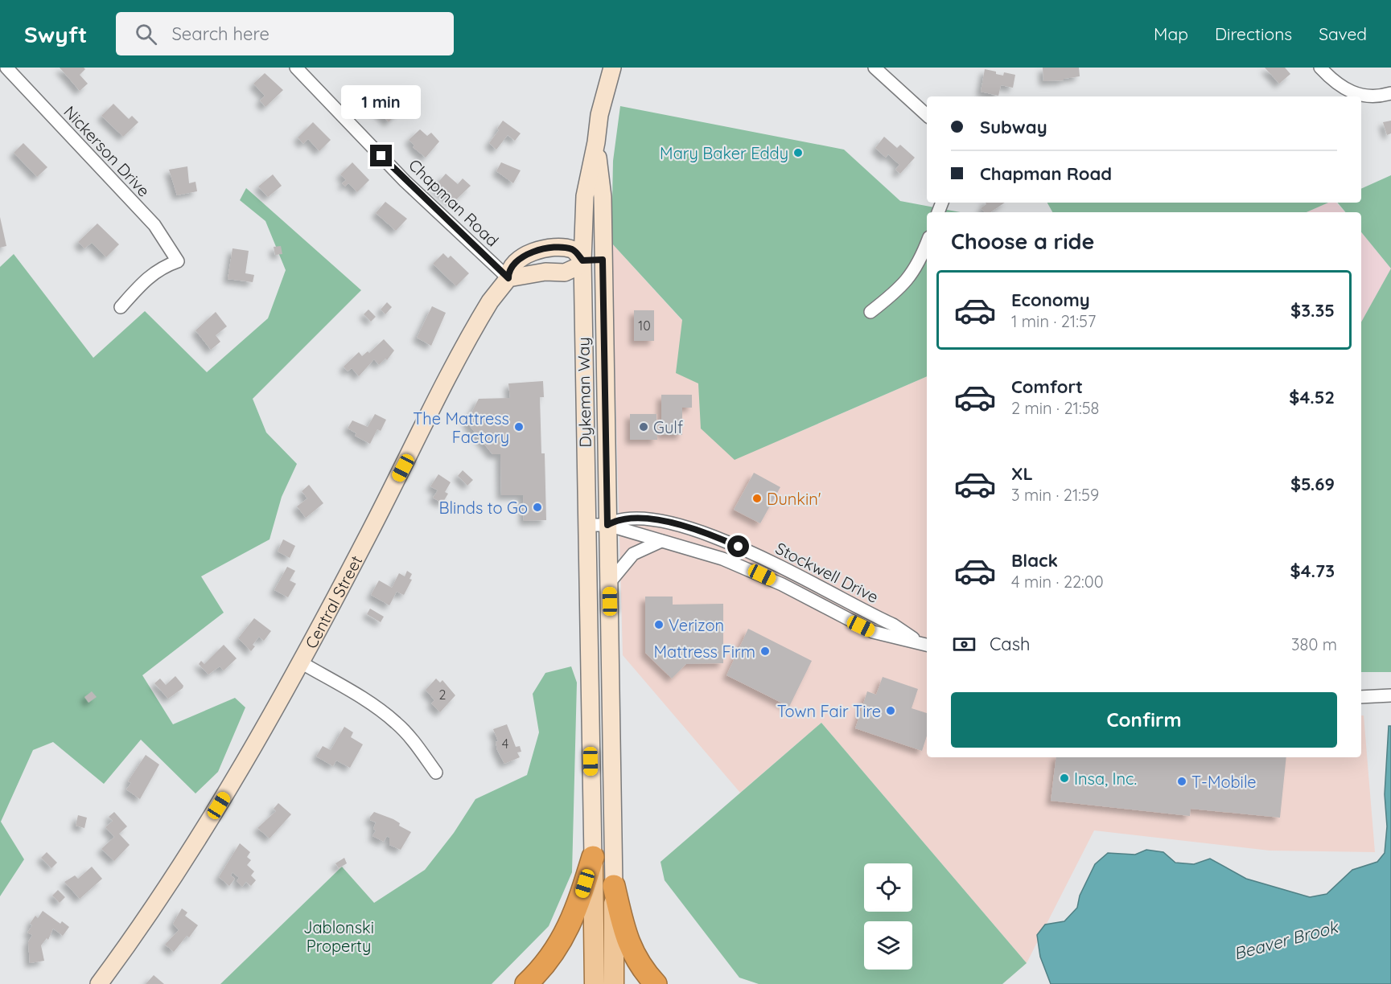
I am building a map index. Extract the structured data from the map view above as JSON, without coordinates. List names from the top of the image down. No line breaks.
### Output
{"streets":{"main road":["Dykeman Way","Central Street"],"street":["Nickerson Drive","Chapman Road","Stockwell Drive"]},"crossings":[["Chapman Road","Central Street"],["Dykeman Way","Stockwell Drive"],["Dykeman Way","Central Street"]],"water":["Beaver Brook"],"parks":["Jablonski Property"],"places":["Mary Baker Eddy","The Mattress Factory","Gulf","Dunkin'","Blinds to Go","Verizon","Mattress Firm","Town Fair Tire","Insa, Inc.","T-Mobile"],"house_numbers":["10","2","4"],"page":{"header":"Swyft","search":"Search here","nav":["Map","Directions","Saved"],"bubble":"1 min","banner":["Subway","Chapman Road"],"heading":"Choose a ride","list":[{"name":"Economy","note":"1 min · 21:57","value":"$3.35"},{"name":"Comfort","note":"2 min · 21:58","value":"$4.52"},{"name":"XL","note":"3 min · 21:59","value":"$5.69"},{"name":"Black","note":"4 min · 22:00","value":"$4.73"}],"pay":["Cash","380 m"],"buttons":"Confirm"}}
